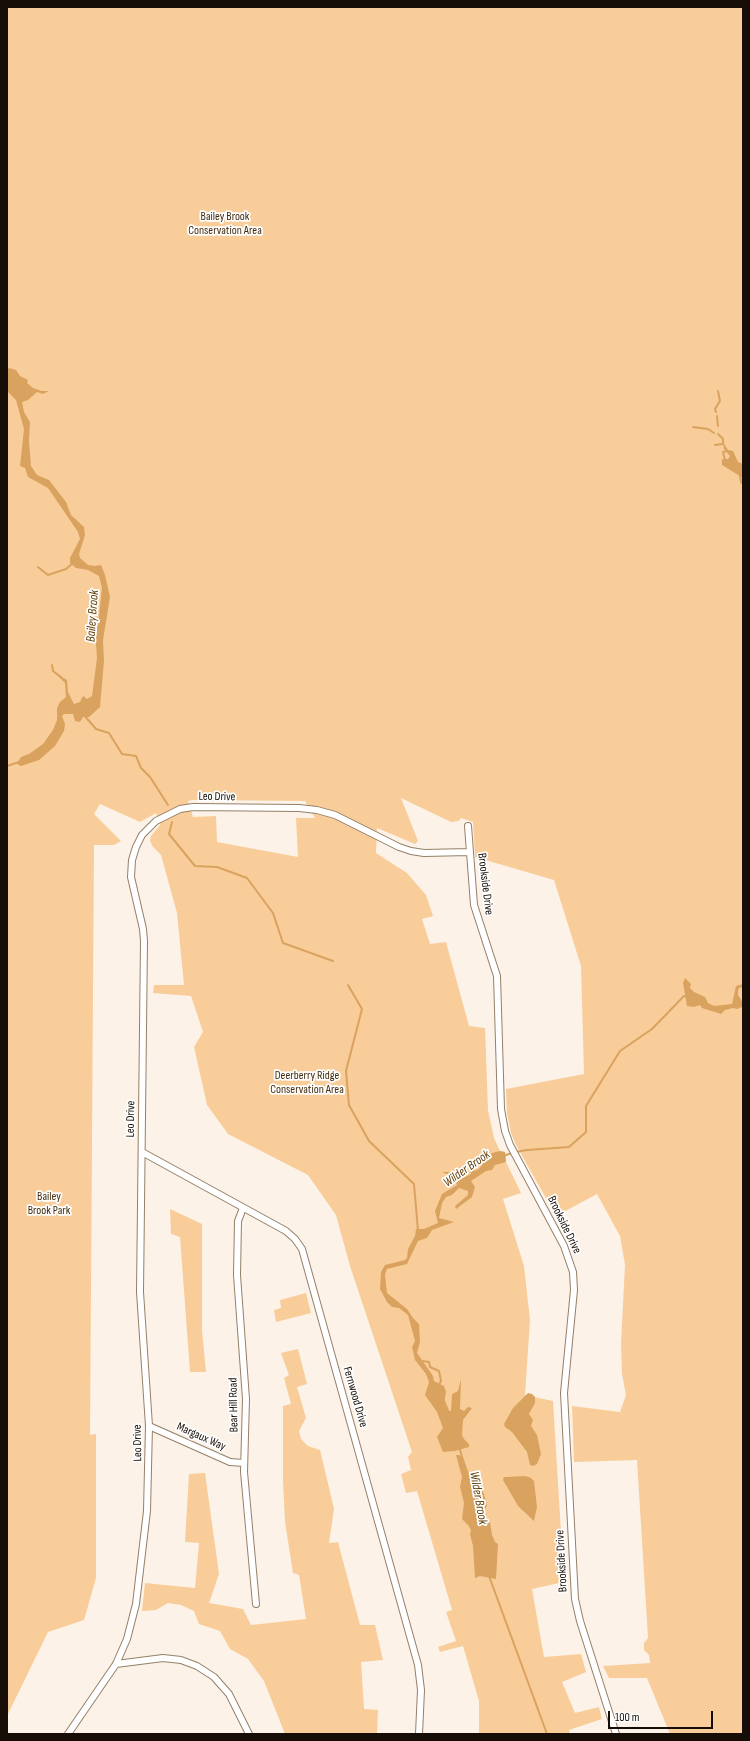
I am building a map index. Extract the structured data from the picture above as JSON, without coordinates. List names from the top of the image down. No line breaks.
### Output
{"streets":{"street":["Leo Drive","Brookside Drive","Fernwood Drive","Bear Hill Road","Margaux Way"]},"crossings":[["Leo Drive","Brookside Drive"],["Leo Drive","Fernwood Drive"],["Leo Drive","Margaux Way"],["Fernwood Drive","Bear Hill Road"],["Bear Hill Road","Margaux Way"]],"water":["Bailey Brook","Wilder Brook"],"parks":["Bailey Brook Conservation Area","Deerberry Ridge Conservation Area","Bailey Brook Park"],"scale_bar":"100 m"}
